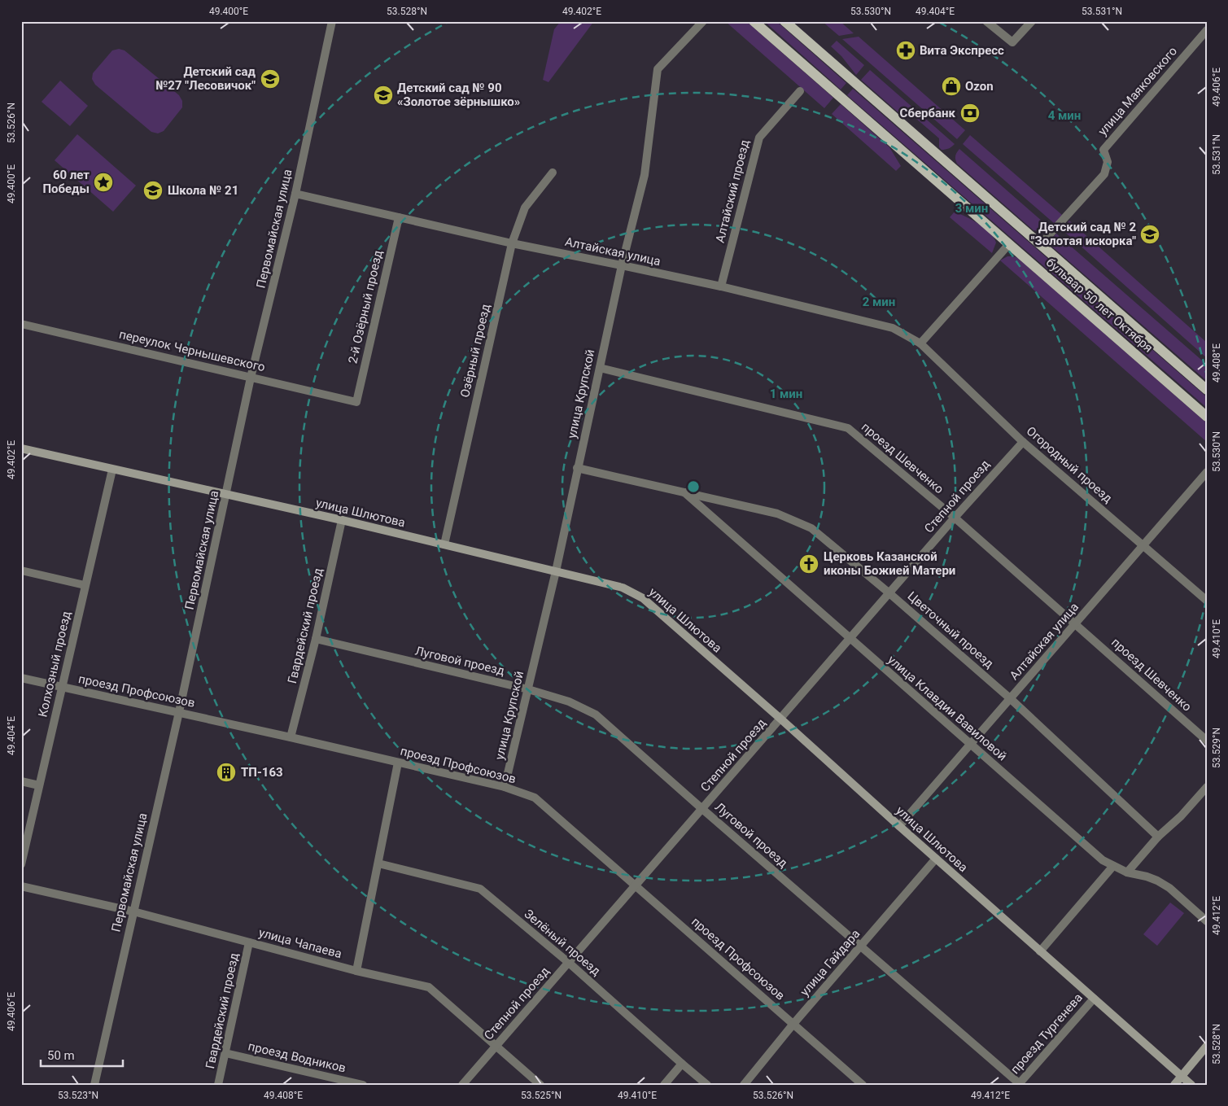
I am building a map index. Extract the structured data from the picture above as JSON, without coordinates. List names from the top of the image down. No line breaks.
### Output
{"streets":{"main road":["бульвар 50 лет Октября","улица Шлютова"],"street":["улица Маяковского","Алтайский проезд","Первомайская улица","Алтайская улица","2-й Озёрный проезд","переулок Чернышевского","Озёрный проезд","улица Крупской","проезд Шевченко","Огородный проезд","Степной проезд","Гвардейский проезд","Цветочный проезд","Луговой проезд","Колхозный проезд","проезд Профсоюзов","улица Клавдии Вавиловой","Зелёный проезд","улица Чапаева","улица Гайдара","проезд Тургенева","проезд Водников"]},"crossings":[["улица Маяковского","бульвар 50 лет Октября"],["Алтайский проезд","Алтайская улица"],["Первомайская улица","Алтайская улица"],["Первомайская улица","переулок Чернышевского"],["Первомайская улица","улица Шлютова"],["Первомайская улица","проезд Профсоюзов"],["Первомайская улица","улица Чапаева"],["Алтайская улица","2-й Озёрный проезд"],["Алтайская улица","Озёрный проезд"],["Алтайская улица","улица Крупской"],["Алтайская улица","проезд Шевченко"],["Алтайская улица","Огородный проезд"],["Алтайская улица","улица Шлютова"],["Алтайская улица","Цветочный проезд"],["Алтайская улица","улица Клавдии Вавиловой"],["2-й Озёрный проезд","переулок Чернышевского"],["Озёрный проезд","улица Шлютова"],["улица Крупской","проезд Шевченко"],["улица Крупской","улица Шлютова"],["улица Крупской","Цветочный проезд"],["улица Крупской","Луговой проезд"],["улица Крупской","проезд Профсоюзов"],["проезд Шевченко","Степной проезд"],["Огородный проезд","Степной проезд"],["Степной проезд","улица Шлютова"],["Степной проезд","Цветочный проезд"],["Степной проезд","Луговой проезд"],["Степной проезд","проезд Профсоюзов"],["Степной проезд","улица Клавдии Вавиловой"],["Степной проезд","Зелёный проезд"],["Степной проезд","улица Чапаева"],["улица Шлютова","Гвардейский проезд"],["улица Шлютова","Колхозный проезд"],["улица Шлютова","улица Гайдара"],["улица Шлютова","проезд Тургенева"],["Гвардейский проезд","Луговой проезд"],["Гвардейский проезд","проезд Профсоюзов"],["Гвардейский проезд","улица Чапаева"],["Гвардейский проезд","проезд Водников"],["Цветочный проезд","улица Клавдии Вавиловой"],["Луговой проезд","улица Гайдара"],["Луговой проезд","проезд Тургенева"],["Колхозный проезд","проезд Профсоюзов"],["проезд Профсоюзов","улица Гайдара"]],"places":{"pharmacy":["Вита Экспресс"],"school or university":["Детский сад №27 \"Лесовичок\"","Детский сад № 90 «Золотое зёрнышко»","Школа № 21","Детский сад № 2 \"Золотая искорка\""],"shop":["Ozon"],"bank":["Сбербанк"],"place":["60 лет Победы"],"church":["Церковь Казанской иконы Божией Матери"],"building":["ТП-163"]},"scale_bar":"50 m","coordinates":["49.400°E","53.528°N","49.402°E","53.530°N","49.404°E","53.531°N","49.406°E","53.526°N","49.408°E","49.410°E","53.529°N","49.412°E","53.523°N","53.525°N"],"rings":["4 мин","3 мин","2 мин","1 мин"]}
